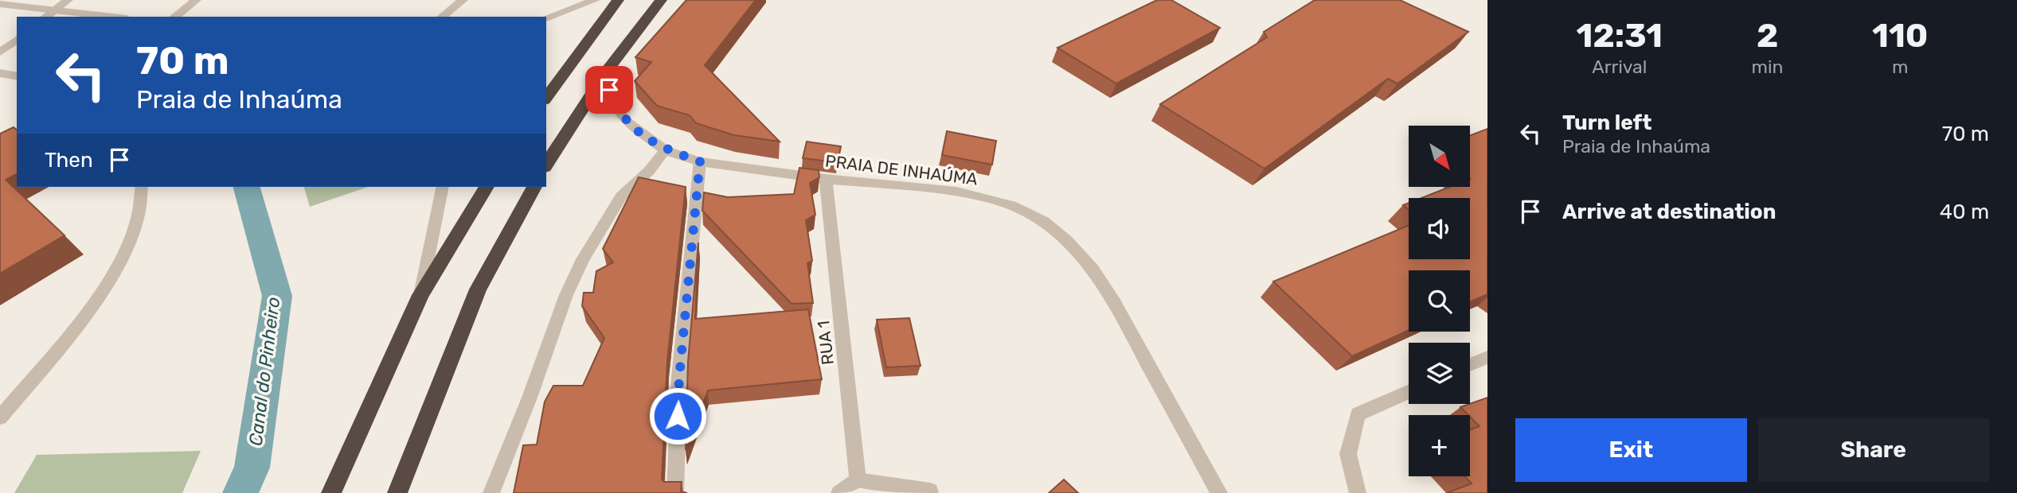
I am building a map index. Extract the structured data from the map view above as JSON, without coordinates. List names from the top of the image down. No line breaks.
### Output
{"streets":{"street":["PRAIA DE INHAÚMA","RUA 1"]},"crossings":[["PRAIA DE INHAÚMA","RUA 1"]],"water":["Canal do Pinheiro"],"north":"bottom right","page":{"eta":["12:31","Arrival","2","min","110","m"],"turn":["70 m","Praia de Inhaúma"],"list":[{"name":"Turn left","note":"Praia de Inhaúma","value":"70 m"},{"name":"Arrive at destination","value":"40 m"}],"map_buttons":"+","then":"Then","buttons":["Exit","Share"]}}
